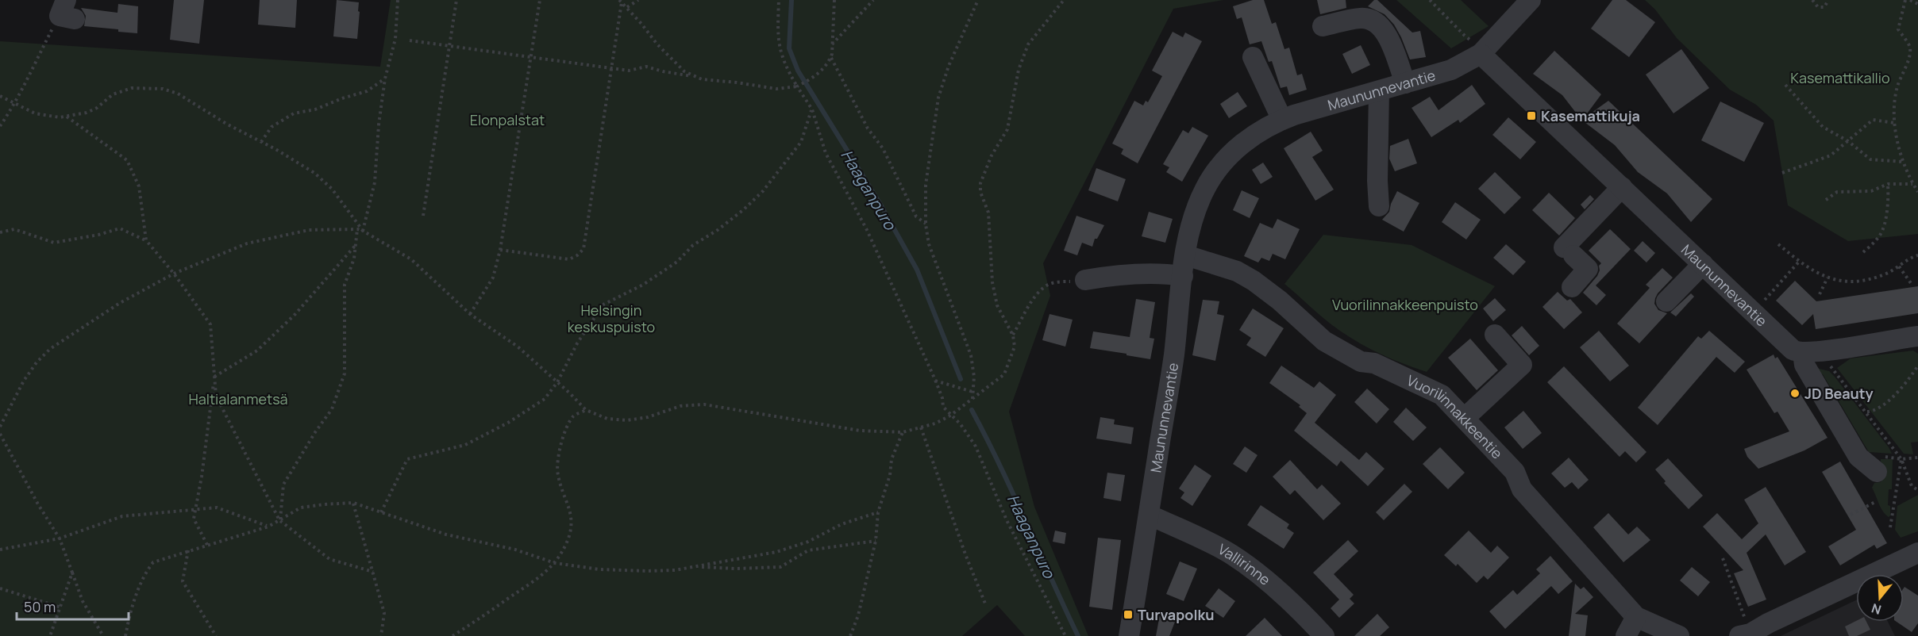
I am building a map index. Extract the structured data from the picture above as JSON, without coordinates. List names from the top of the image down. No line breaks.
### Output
{"streets":{"street":["Maununnevantie","Vuorilinnakkeentie","Vallirinne"]},"crossings":[["Maununnevantie","Vuorilinnakkeentie"],["Maununnevantie","Vallirinne"]],"water":["Haaganpuro"],"parks":["Kasemattikallio","Elonpalstat","Vuorilinnakkeenpuisto","Helsingin keskuspuisto","Haltialanmetsä"],"places":{"transit":["Kasemattikuja","Turvapolku"],"other":["JD Beauty"]},"scale_bar":"50 m","north":"bottom"}
